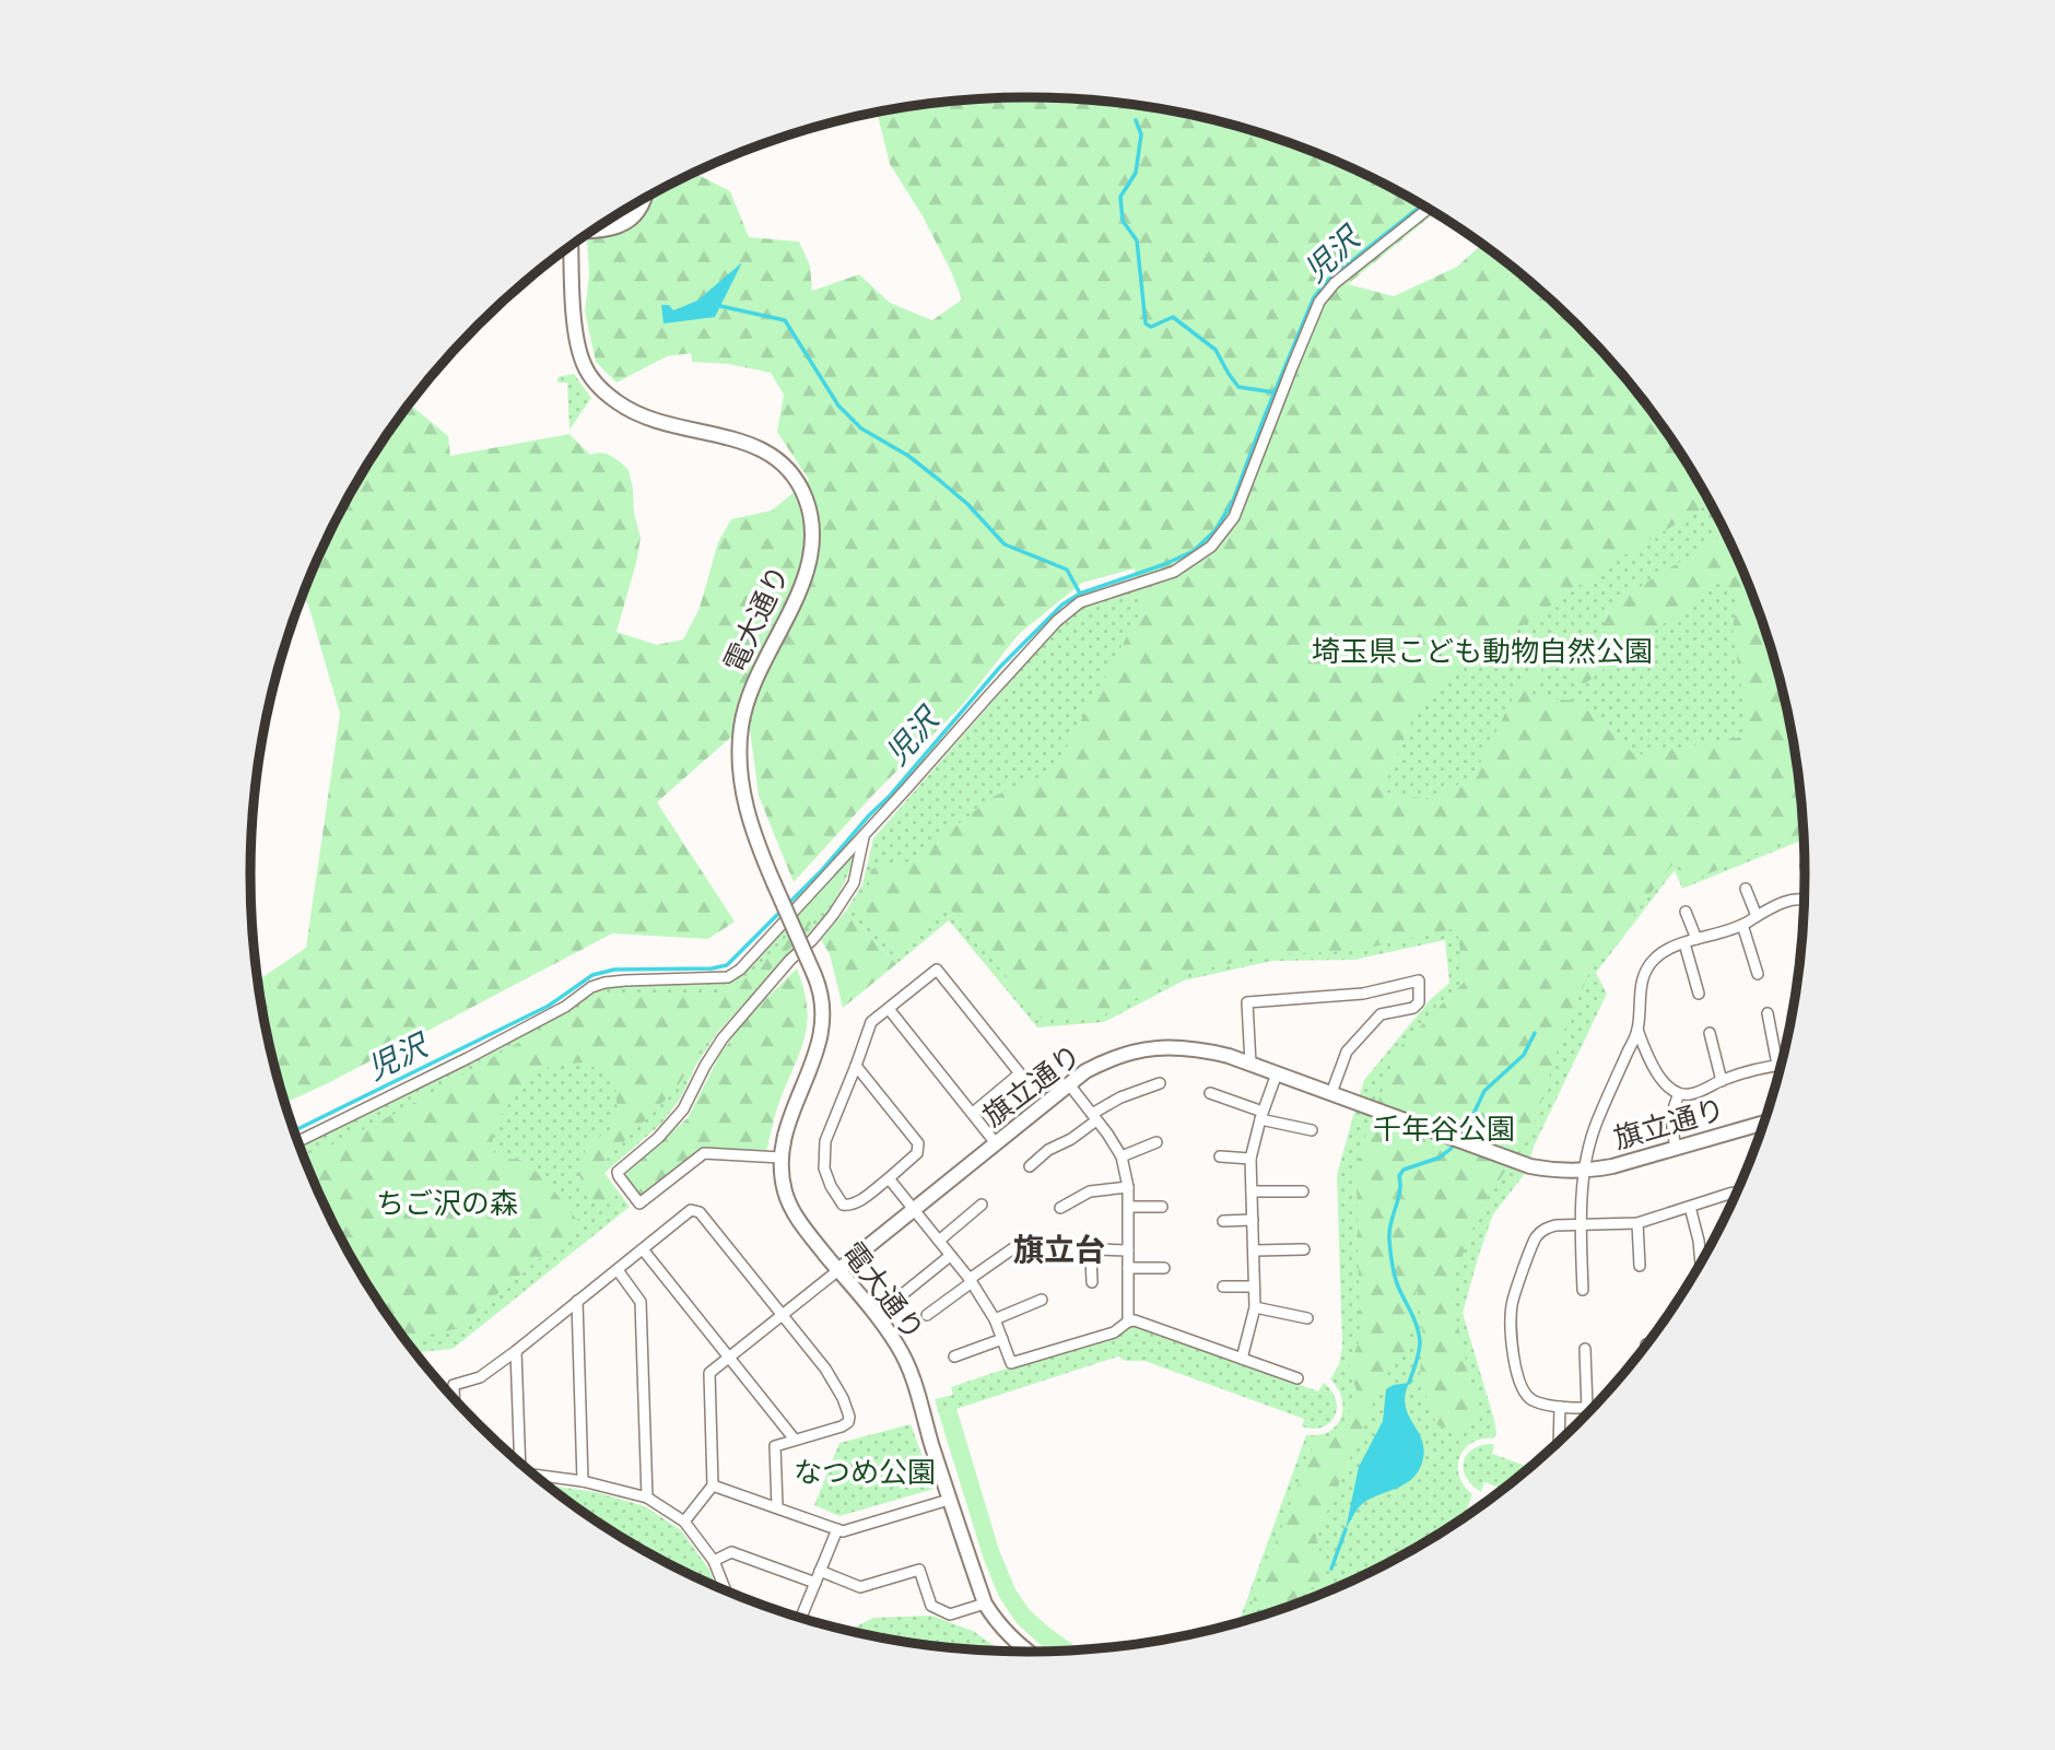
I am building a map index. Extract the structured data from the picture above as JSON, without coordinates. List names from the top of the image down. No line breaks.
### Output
{"streets":{"street":["電大通り","旗立通り"]},"crossings":[["電大通り","旗立通り"]],"districts":["旗立台"],"water":["児沢"],"parks":["埼玉県こども動物自然公園","千年谷公園","ちご沢の森","なつめ公園"]}
